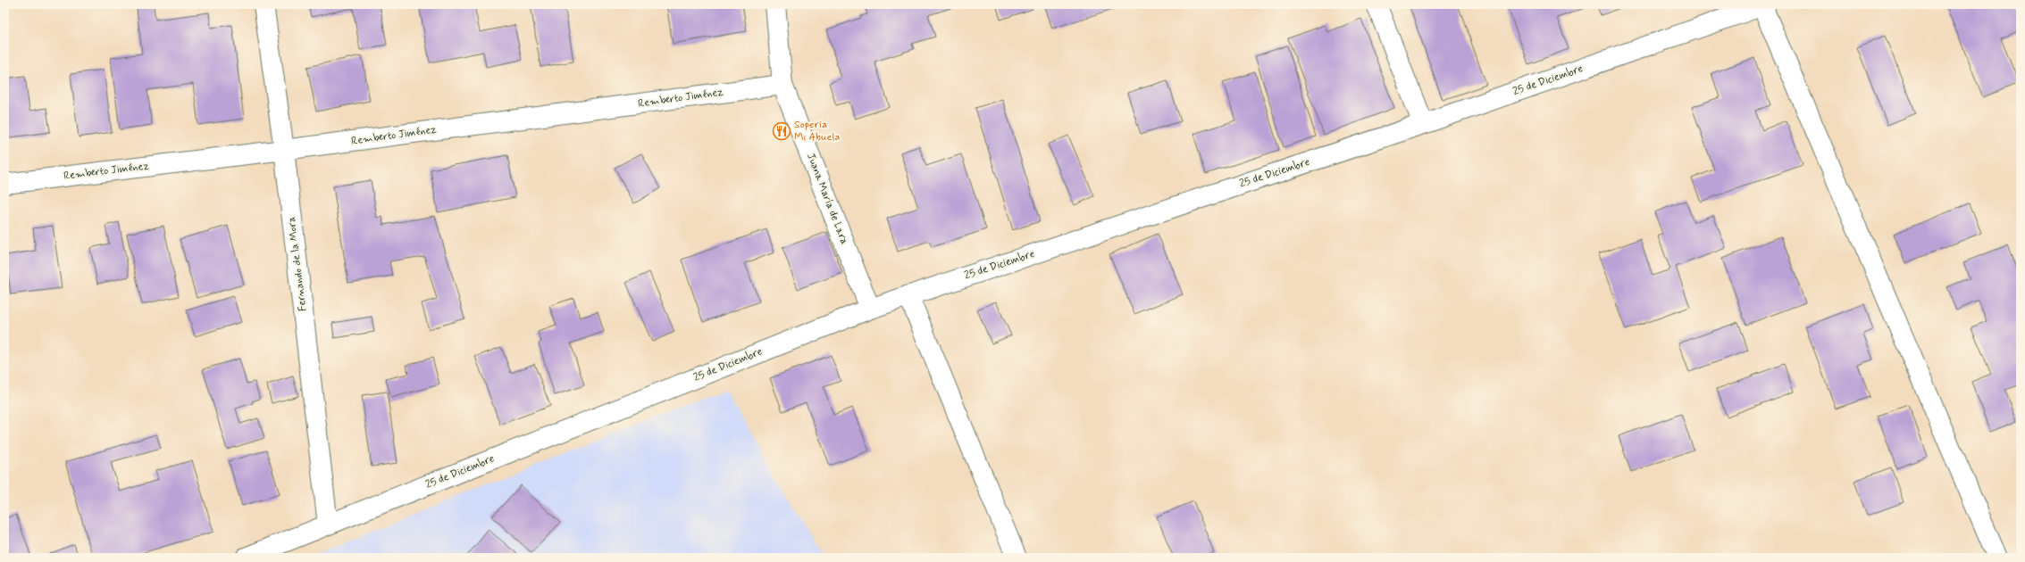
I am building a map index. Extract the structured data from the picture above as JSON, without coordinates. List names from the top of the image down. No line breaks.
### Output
{"streets":{"street":["25 de Diciembre","Remberto Jiménez","Juana María de Lara","Fernando de la Mora"]},"crossings":[["25 de Diciembre","Juana María de Lara"],["25 de Diciembre","Fernando de la Mora"],["Remberto Jiménez","Juana María de Lara"],["Remberto Jiménez","Fernando de la Mora"]],"places":{"restaurant":["Soperia Mi Abuela"]}}
